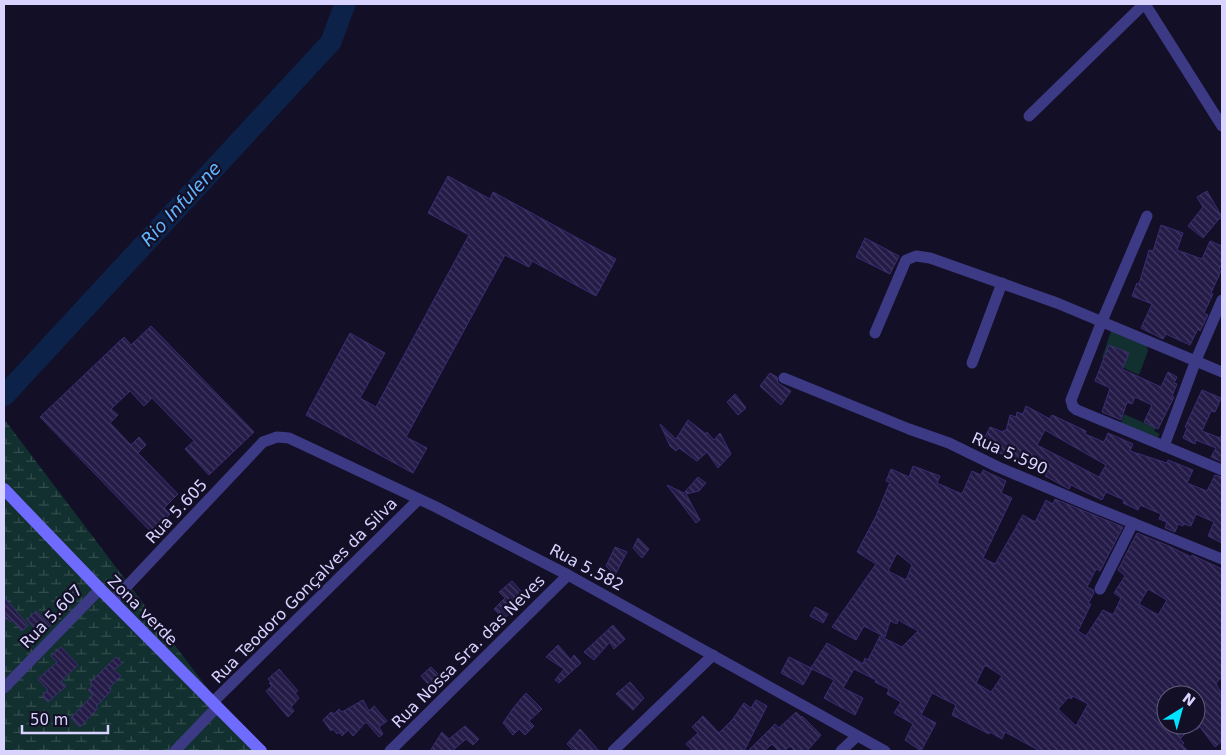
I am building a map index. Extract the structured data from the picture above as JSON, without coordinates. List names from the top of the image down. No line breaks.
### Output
{"streets":{"street":["Rua 5.590","Rua 5.605","Rua 5.582","Rua Teodoro Gonçalves da Silva","Zona verde","Rua 5.607","Rua Nossa Sra. das Neves"]},"crossings":[["Rua 5.605","Rua 5.582"],["Rua 5.605","Zona verde"],["Rua 5.582","Rua Teodoro Gonçalves da Silva"],["Rua 5.582","Rua Nossa Sra. das Neves"],["Rua Teodoro Gonçalves da Silva","Zona verde"],["Zona verde","Rua 5.607"]],"water":["Rio Infulene"],"scale_bar":"50 m","north":"top right"}
